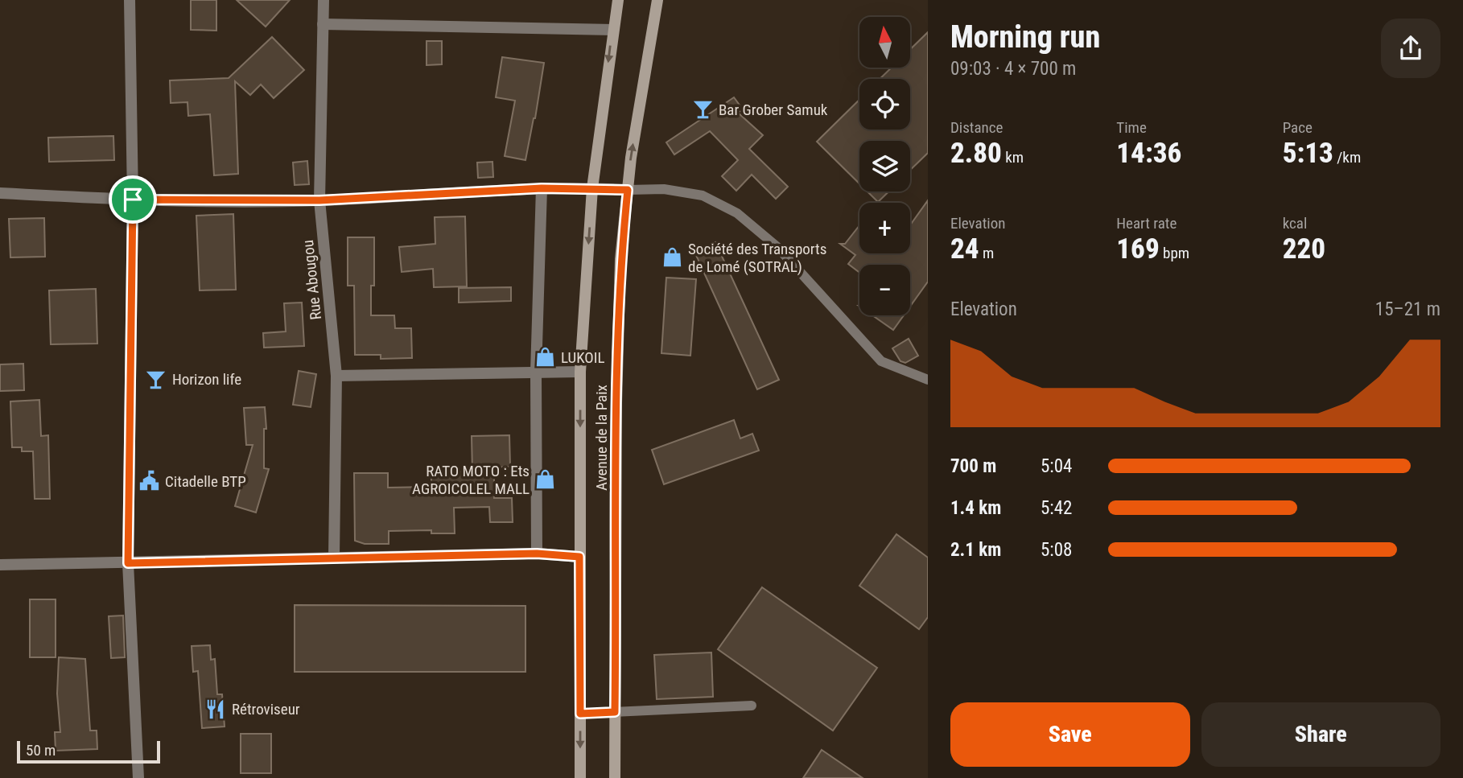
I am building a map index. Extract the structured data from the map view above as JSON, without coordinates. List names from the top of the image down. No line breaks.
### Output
{"streets":{"main road":["Avenue de la Paix"],"street":["Rue Abougou"]},"places":{"bar":["Bar Grober Samuk","Horizon life"],"shop":["Société des Transports de Lomé (SOTRAL)","LUKOIL","RATO MOTO : Ets AGROICOLEL MALL"],"public building":["Citadelle BTP"],"restaurant":["Rétroviseur"]},"scale_bar":"50 m","north":"top","page":{"heading":["Morning run","09:03 · 4 × 700 m"],"map_buttons":["+","−"],"stats":[["Distance","2.80 km"],["Time","14:36"],["Pace","5:13 /km"],["Elevation","24 m"],["Heart rate","169 bpm"],["kcal","220"]],"chart":["Elevation","15–21 m"],"list":[{"name":"700 m","note":"5:04"},{"name":"1.4 km","note":"5:42"},{"name":"2.1 km","note":"5:08"}],"buttons":["Save","Share"],"scale":"50 m"}}
